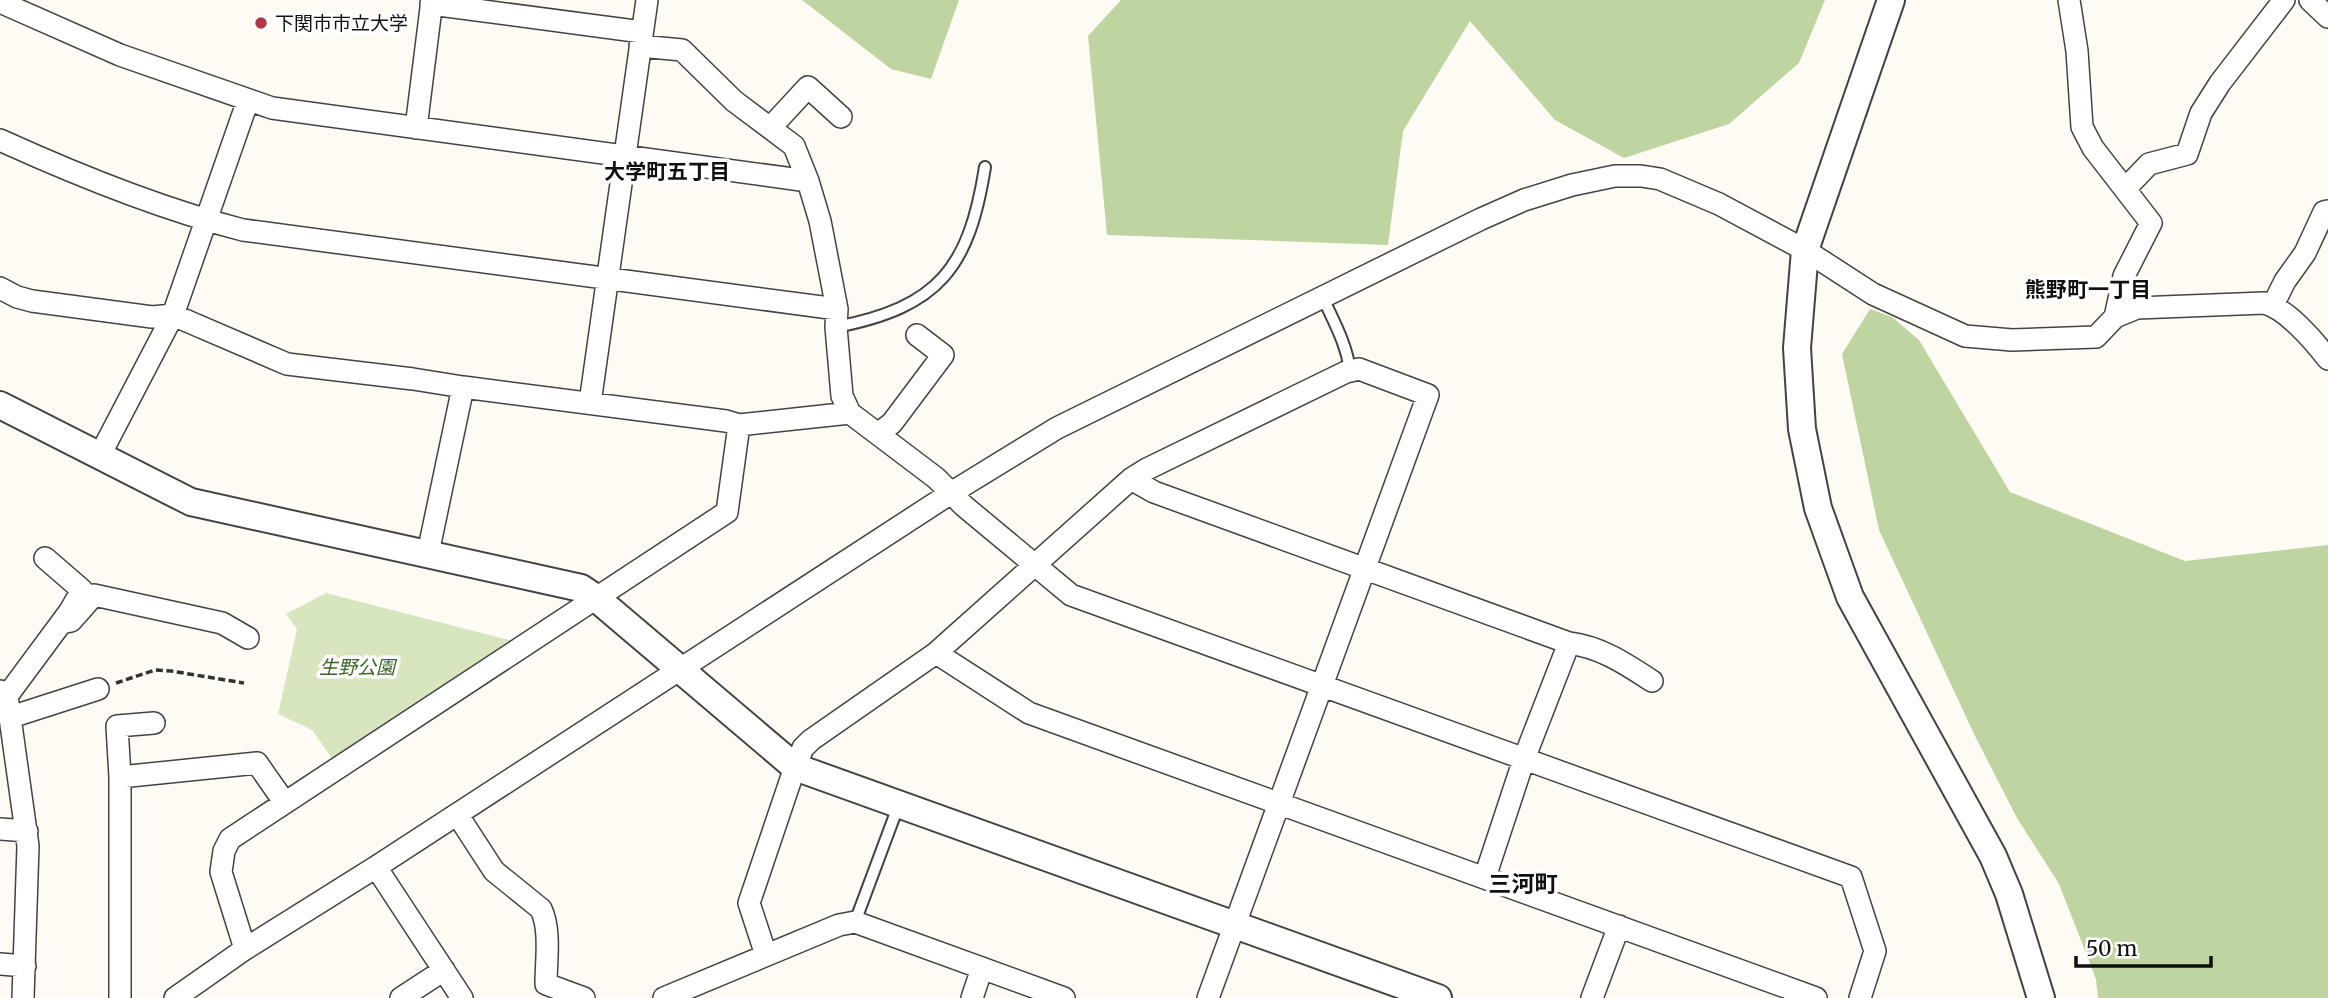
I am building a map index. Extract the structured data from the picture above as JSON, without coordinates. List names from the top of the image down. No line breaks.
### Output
{"districts":["大学町五丁目","熊野町一丁目","三河町"],"parks":["生野公園"],"places":["下関市市立大学"],"scale_bar":"50 m"}
